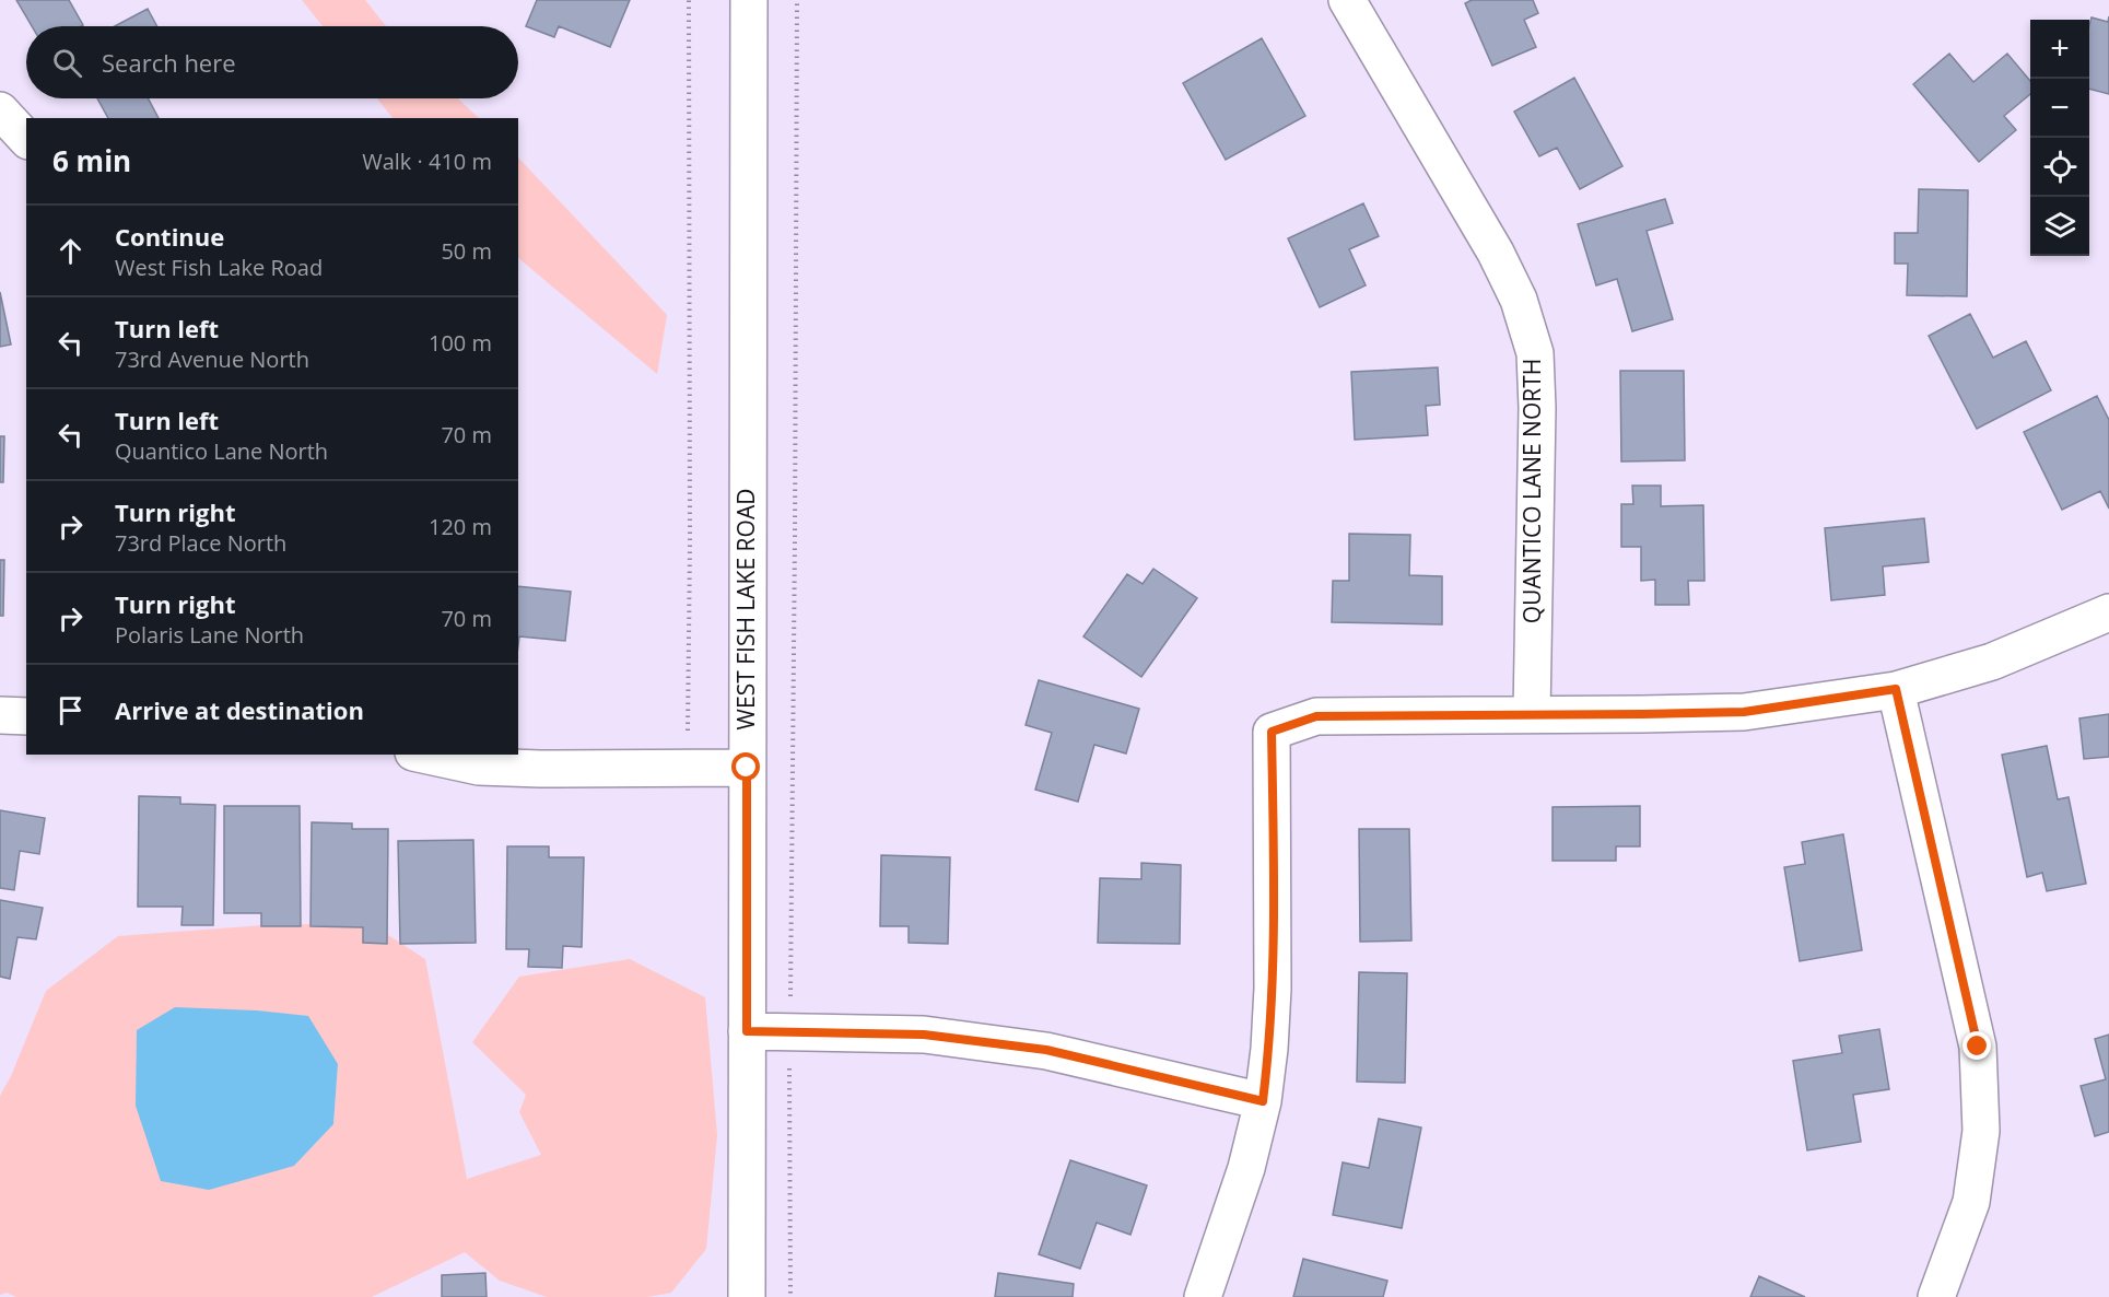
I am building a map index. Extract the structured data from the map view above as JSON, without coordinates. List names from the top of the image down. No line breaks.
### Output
{"streets":{"street":["QUANTICO LANE NORTH","WEST FISH LAKE ROAD"]},"page":{"map_buttons":["+","−"],"search":"Search here","heading":["6 min","Walk · 410 m"],"list":[["Continue","West Fish Lake Road","50 m"],["Turn left","73rd Avenue North","100 m"],["Turn left","Quantico Lane North","70 m"],["Turn right","73rd Place North","120 m"],["Turn right","Polaris Lane North","70 m"],"Arrive at destination"]}}
